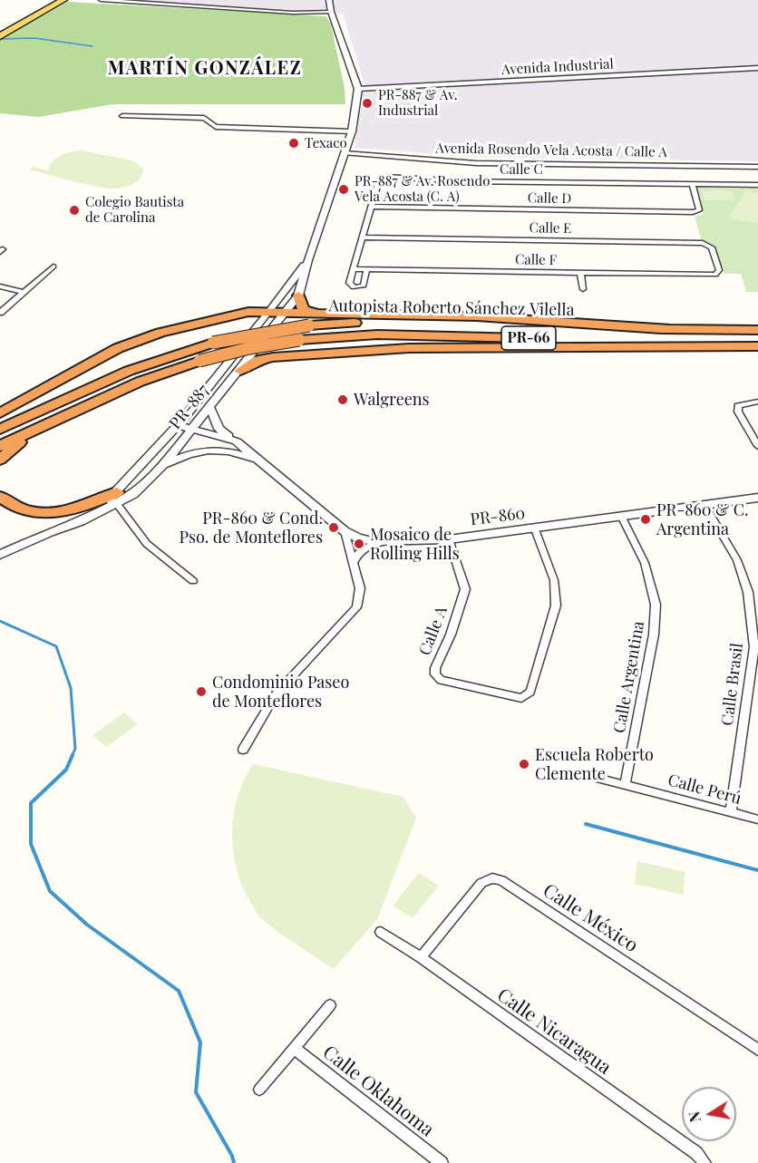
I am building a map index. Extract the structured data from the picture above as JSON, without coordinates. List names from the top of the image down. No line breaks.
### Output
{"streets":{"highway":["Autopista Roberto Sánchez Vilella","PR-66"],"street":["Avenida Industrial","Avenida Rosendo Vela Acosta / Calle A","Calle C","Calle D","Calle E","Calle F","PR-887","PR-860","Calle A","Calle Argentina","Calle Brasil","Calle Perú","Calle México","Calle Nicaragua","Calle Oklahoma"]},"crossings":[["Avenida Industrial","PR-887"],["Avenida Rosendo Vela Acosta / Calle A","PR-887"],["Calle C","Calle D"],["Calle C","Calle E"],["Calle C","Calle F"],["Calle E","Calle F"],["PR-887","PR-860"],["PR-860","Calle A"],["PR-860","Calle Argentina"],["PR-860","Calle Brasil"],["Calle Argentina","Calle Perú"],["Calle Brasil","Calle Perú"],["Calle México","Calle Nicaragua"]],"districts":["MARTÍN GONZÁLEZ"],"places":["PR-887 & Av. Industrial","Texaco","PR-887 & Av. Rosendo Vela Acosta (C. A)","Colegio Bautista de Carolina","Walgreens","PR-860 & C. Argentina","PR-860 & Cond. Pso. de Monteflores","Mosaico de Rolling Hills","Condominio Paseo de Monteflores","Escuela Roberto Clemente"],"north":"left"}
